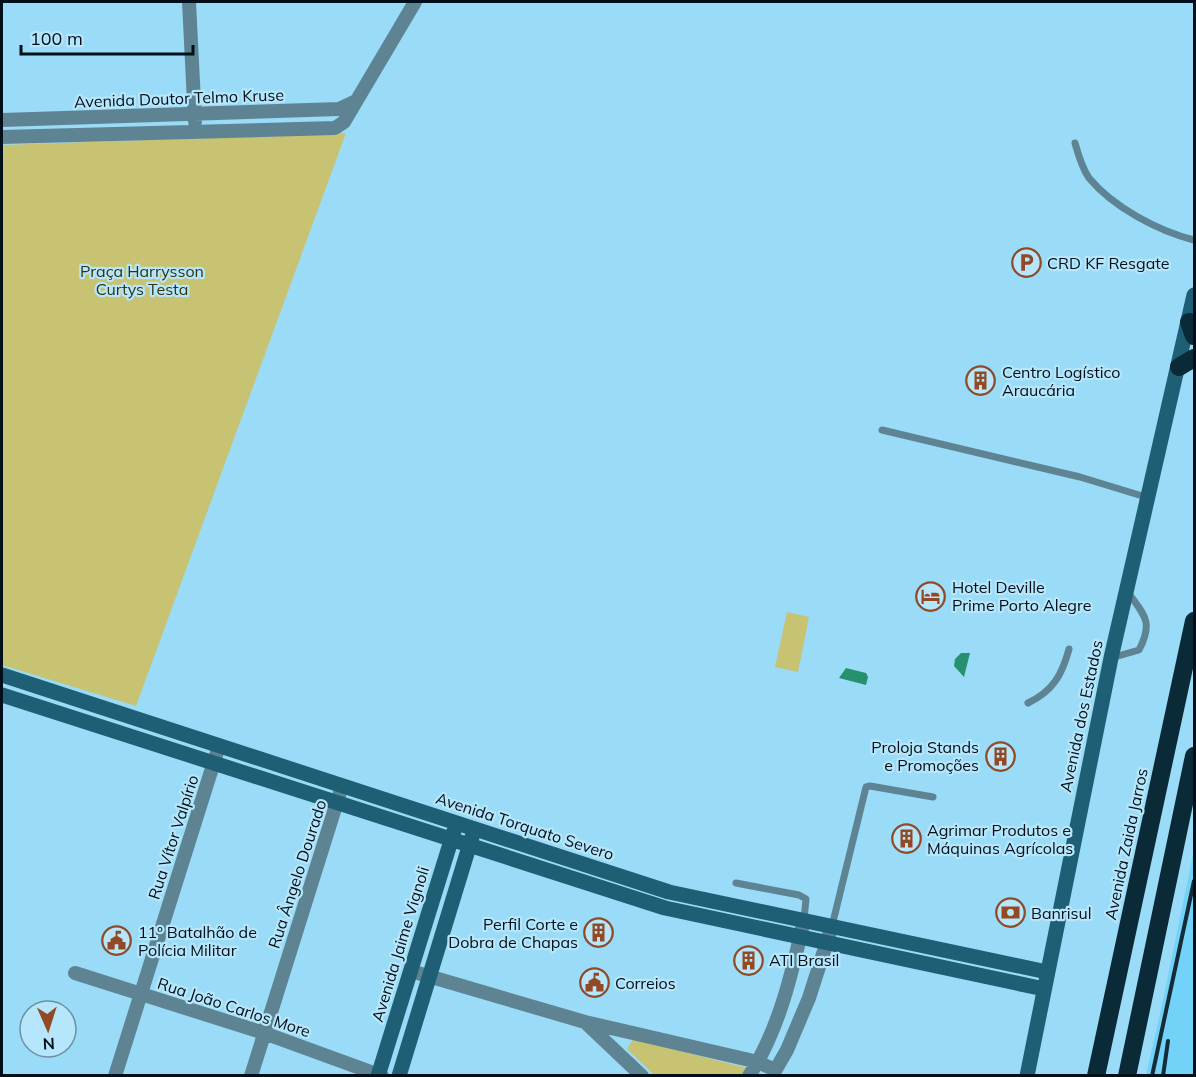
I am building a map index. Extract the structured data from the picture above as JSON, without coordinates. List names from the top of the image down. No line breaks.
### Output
{"streets":{"highway":["Avenida Zaida Jarros"],"street":["Avenida Doutor Telmo Kruse","Avenida dos Estados","Avenida Torquato Severo","Rua Vítor Valpírio","Rua Ângelo Dourado","Avenida Jaime Vignoli","Rua João Carlos More"]},"crossings":[["Avenida dos Estados","Avenida Torquato Severo"],["Avenida Torquato Severo","Rua Vítor Valpírio"],["Avenida Torquato Severo","Rua Ângelo Dourado"],["Avenida Torquato Severo","Avenida Jaime Vignoli"],["Rua Vítor Valpírio","Rua João Carlos More"],["Rua Ângelo Dourado","Rua João Carlos More"],["Avenida Jaime Vignoli","Rua João Carlos More"]],"parks":["Praça Harrysson Curtys Testa"],"places":{"parking":["CRD KF Resgate"],"building":["Centro Logístico Araucária","Proloja Stands e Promoções","Agrimar Produtos e Máquinas Agrícolas","Perfil Corte e Dobra de Chapas","ATI Brasil"],"hotel":["Hotel Deville Prime Porto Alegre"],"bank":["Banrisul"],"public building":["11º Batalhão de Polícia Militar","Correios"]},"scale_bar":"100 m","north":"bottom"}
